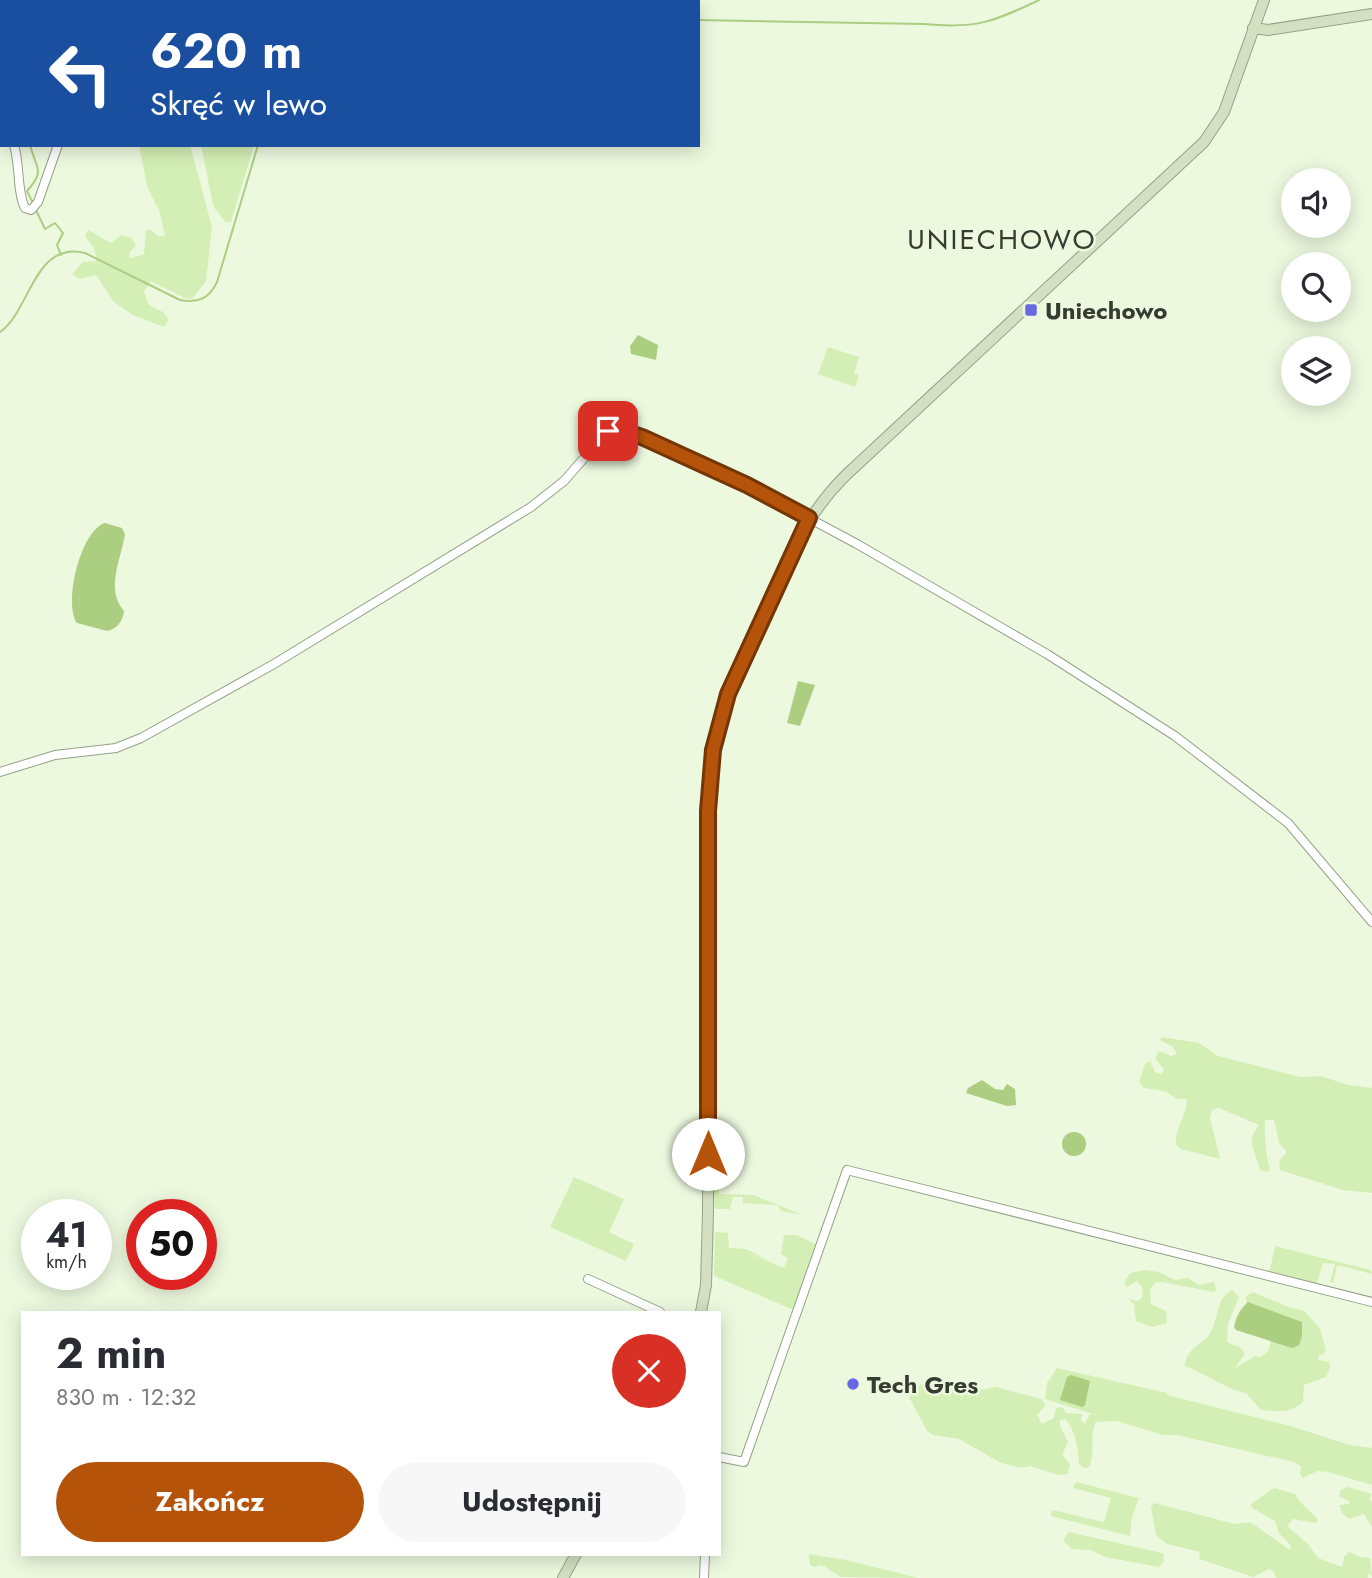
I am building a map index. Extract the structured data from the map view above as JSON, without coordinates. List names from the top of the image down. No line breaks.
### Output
{"districts":["UNIECHOWO"],"places":{"transit":["Uniechowo"],"other":["Tech Gres"]},"page":{"turn":["620 m","Skręć w lewo"],"speed":"41 km/h","limit":"50","heading":["2 min","830 m · 12:32"],"buttons":["Zakończ","Udostępnij"]}}
